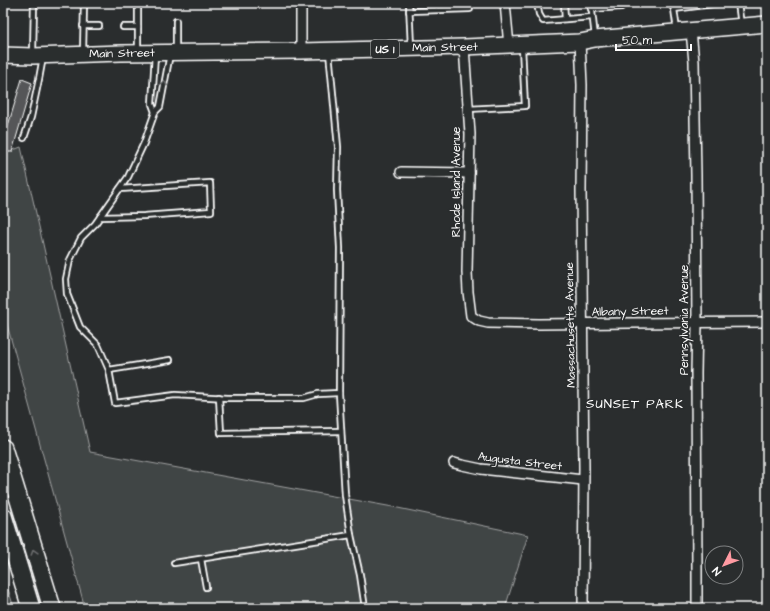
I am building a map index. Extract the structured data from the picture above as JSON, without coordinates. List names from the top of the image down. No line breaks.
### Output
{"streets":{"main road":["Main Street","US 1"],"street":["Rhode Island Avenue","Albany Street","Pennsylvania Avenue","Massachusetts Avenue","Augusta Street"]},"crossings":[["Main Street","Rhode Island Avenue"],["Main Street","Pennsylvania Avenue"],["Main Street","Massachusetts Avenue"],["Rhode Island Avenue","Albany Street"],["Albany Street","Pennsylvania Avenue"],["Albany Street","Massachusetts Avenue"],["Massachusetts Avenue","Augusta Street"]],"districts":["SUNSET PARK"],"scale_bar":"50 m","north":"bottom left"}
